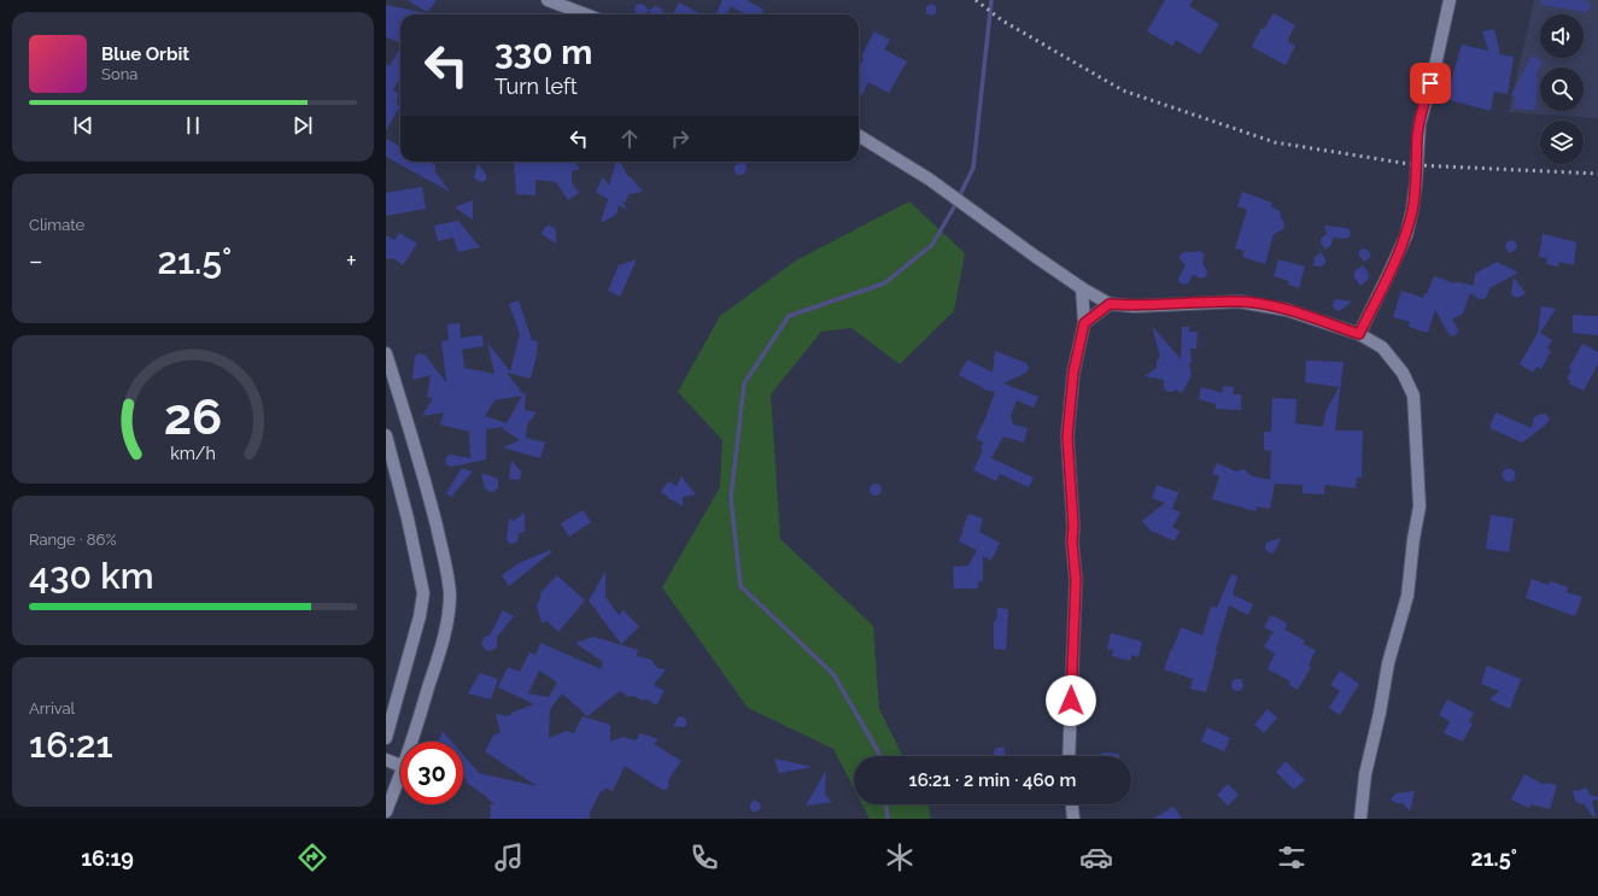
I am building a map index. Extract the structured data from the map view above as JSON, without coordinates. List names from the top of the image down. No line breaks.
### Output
{"page":{"turn":["330 m","Turn left"],"song":["Blue Orbit","Sona"],"tile":["Climate",["Range · 86%","430 km"],["Arrival","16:21"]],"heat":["−","21.5°","+"],"limit":"30","trip":"16:21 · 2 min · 460 m","tabs":["16:19","21.5°"],"gauge":["26","km/h"]}}
